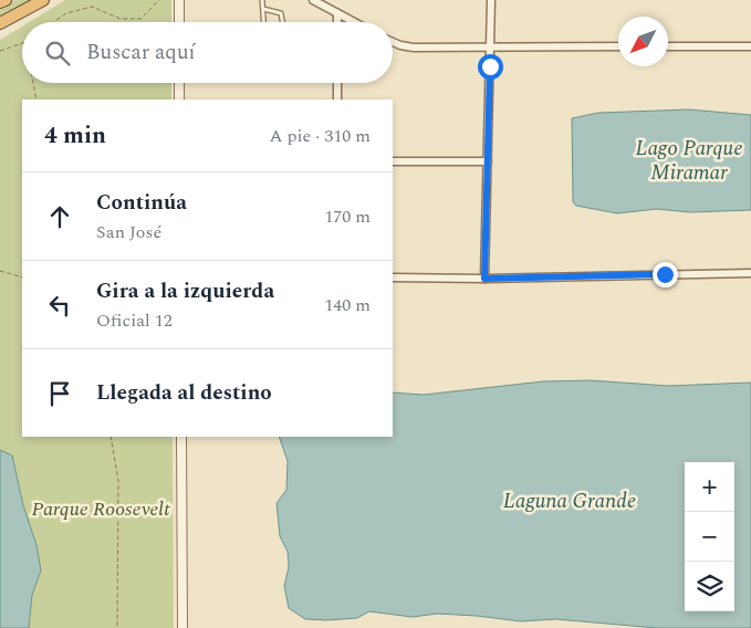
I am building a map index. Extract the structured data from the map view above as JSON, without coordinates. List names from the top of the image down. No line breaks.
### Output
{"water":["Lago Parque Miramar","Laguna Grande"],"parks":["Parque Roosevelt"],"north":"bottom left","page":{"search":"Buscar aquí","heading":["4 min","A pie · 310 m"],"list":[["Continúa","San José","170 m"],["Gira a la izquierda","Oficial 12","140 m"],"Llegada al destino"],"map_buttons":["+","−"]}}
